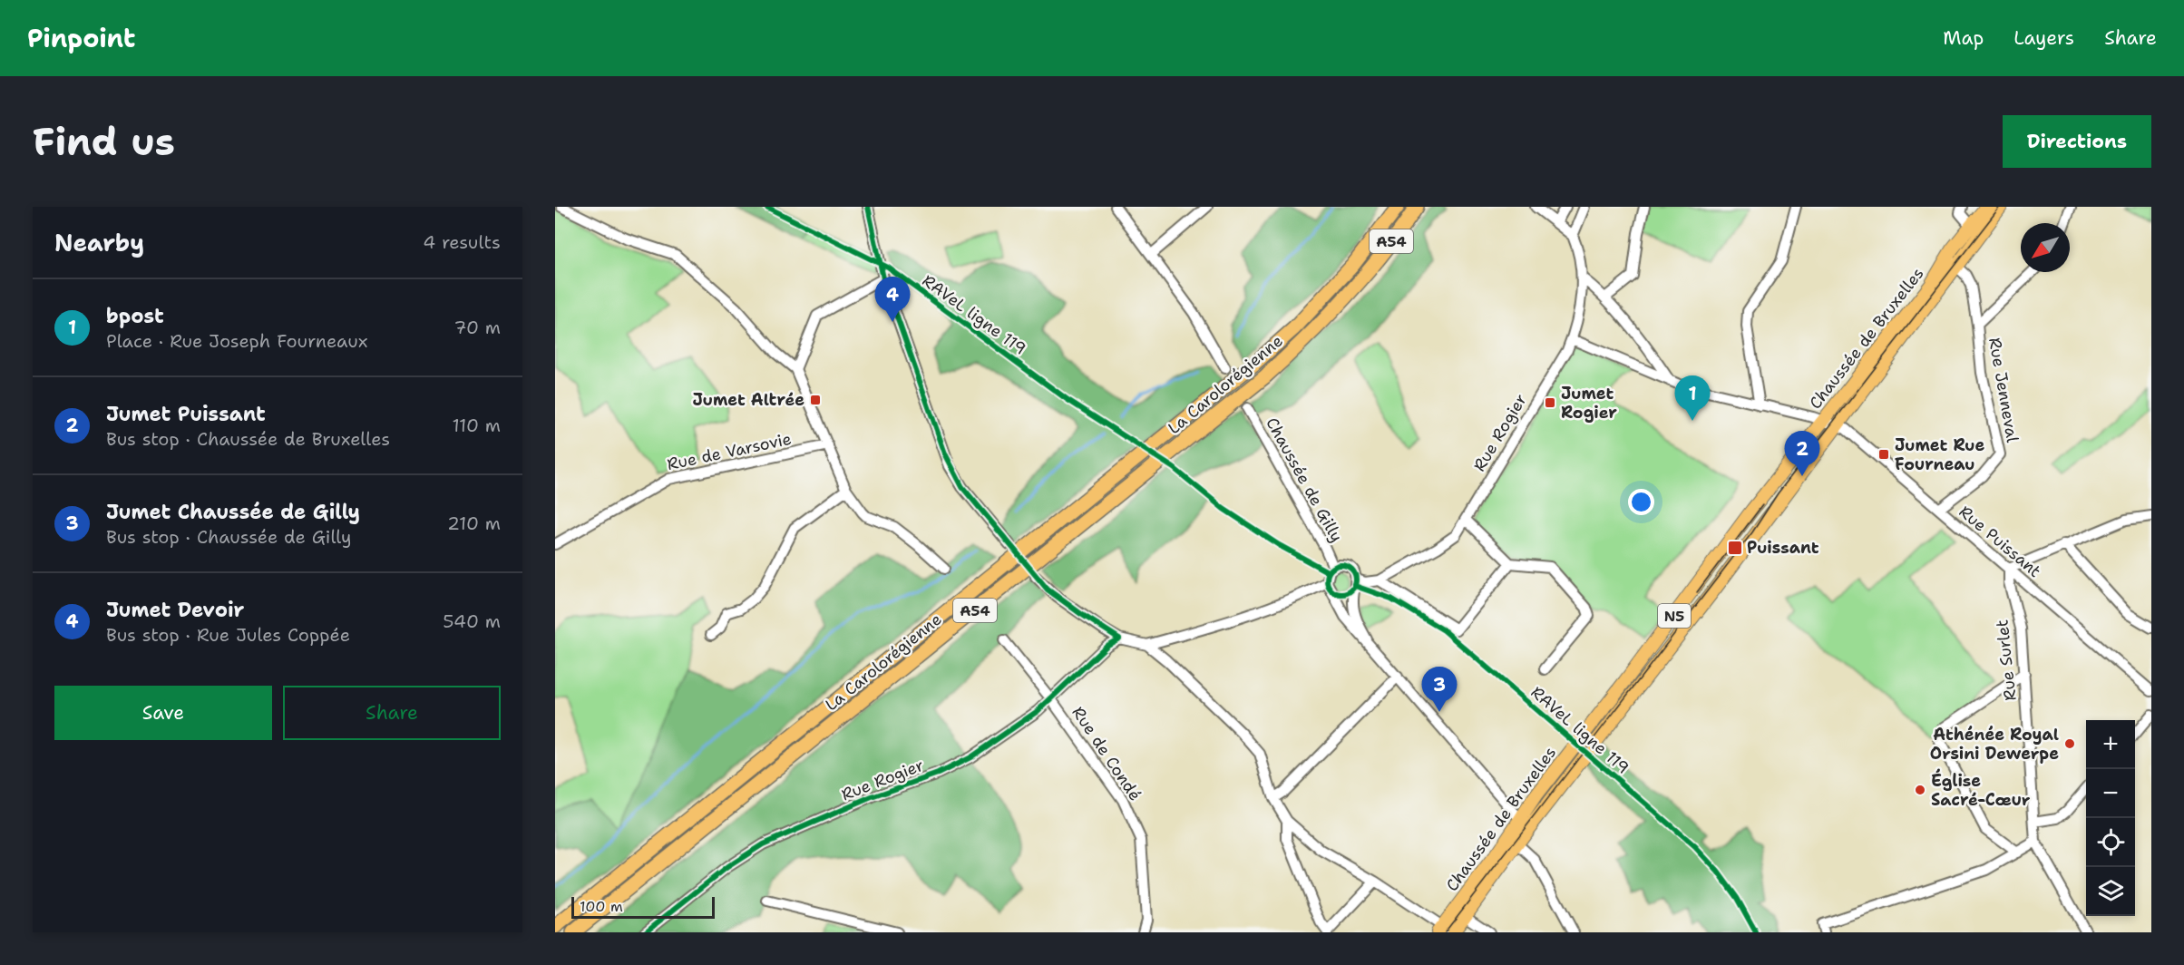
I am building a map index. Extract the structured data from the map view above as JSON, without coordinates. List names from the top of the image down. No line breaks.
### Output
{"streets":{"highway":["A54","La Carolorégienne"],"main road":["Chaussée de Bruxelles","N5"],"street":["Rue Jenneval","Rue Rogier","Rue de Varsovie","Chaussée de Gilly","Rue Puissant","Rue Surlet","Rue de Condé"],"cycle path":["RAVeL ligne 119"]},"crossings":[["Chaussée de Bruxelles","Rue Jenneval"],["Chaussée de Bruxelles","Rue Puissant"],["Rue Jenneval","Rue Puissant"],["Rue Rogier","Rue de Condé"],["Rue Puissant","Rue Surlet"]],"places":{"transit":["Jumet Altrée","Jumet Rogier","Jumet Rue Fourneau","Puissant"],"other":["Athénée Royal Orsini Dewerpe","Église Sacré-Cœur"]},"scale_bar":"100 m","north":"bottom left","page":{"header":"Pinpoint","nav":["Map","Layers","Share"],"buttons":["Directions",["Save","Share"]],"title":"Find us","heading":["Nearby","4 results"],"pins":["4","1","2","3"],"list":[{"mark":"1","name":"bpost","note":"Place · Rue Joseph Fourneaux","value":"70 m"},{"mark":"2","name":"Jumet Puissant","note":"Bus stop · Chaussée de Bruxelles","value":"110 m"},{"mark":"3","name":"Jumet Chaussée de Gilly","note":"Bus stop · Chaussée de Gilly","value":"210 m"},{"mark":"4","name":"Jumet Devoir","note":"Bus stop · Rue Jules Coppée","value":"540 m"}],"map_buttons":["+","−"],"scale":"100 m"}}
